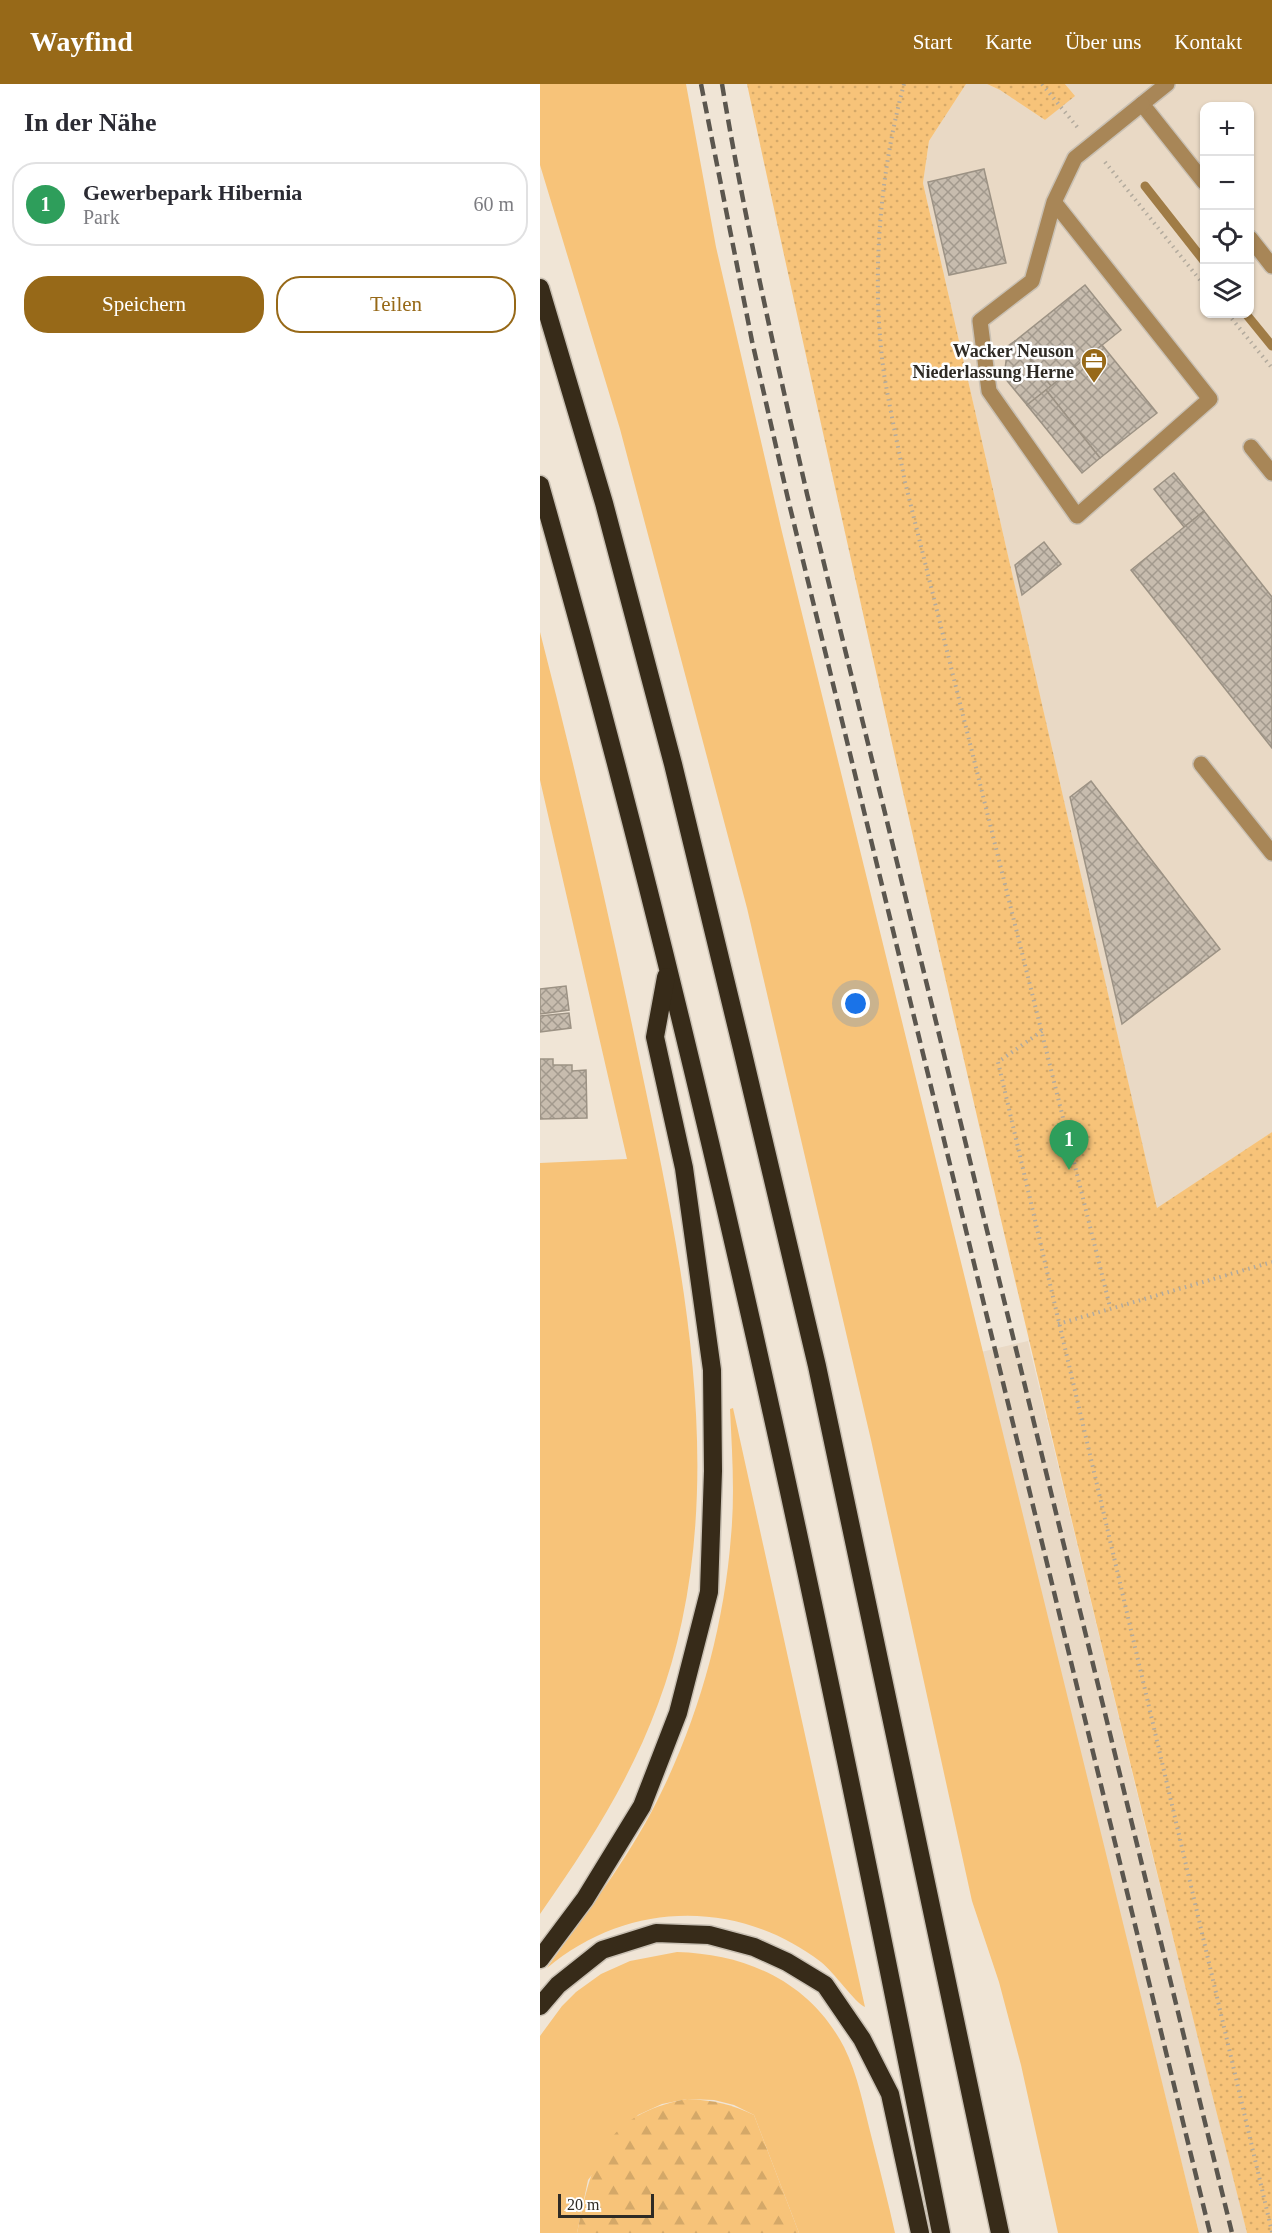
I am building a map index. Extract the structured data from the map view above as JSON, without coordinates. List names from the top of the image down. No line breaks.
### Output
{"places":{"office":["Wacker Neuson Niederlassung Herne"]},"scale_bar":"20 m","page":{"header":"Wayfind","nav":["Start","Karte","Über uns","Kontakt"],"heading":"In der Nähe","map_buttons":["+","−"],"list":[{"mark":"1","name":"Gewerbepark Hibernia","note":"Park","value":"60 m"}],"buttons":["Speichern","Teilen"],"pins":"1","scale":"20 m"}}
